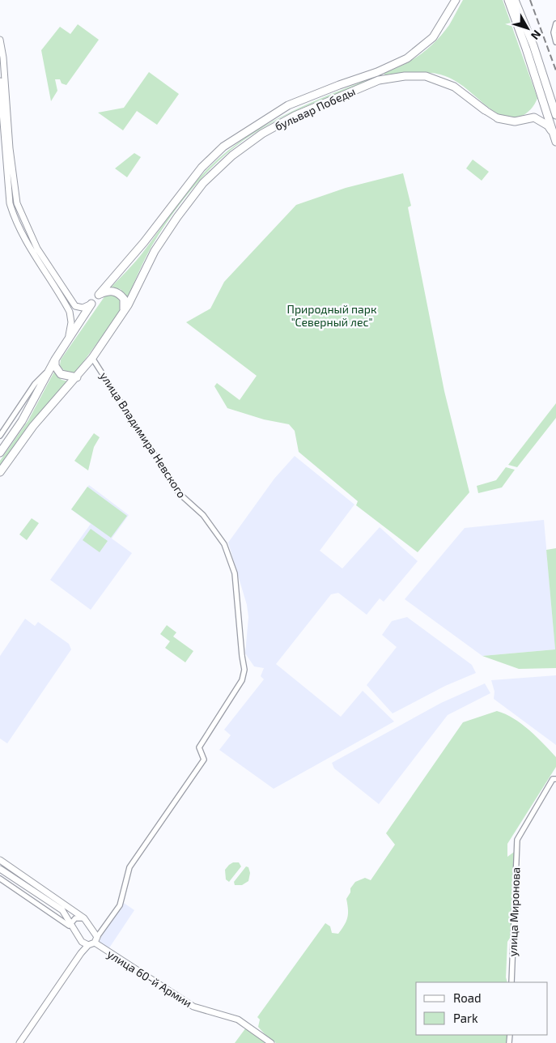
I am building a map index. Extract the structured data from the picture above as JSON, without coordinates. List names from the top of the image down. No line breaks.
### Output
{"streets":{"main road":["бульвар Победы"],"street":["улица Владимира Невского","улица Миронова","улица 60-й Армии"]},"crossings":[["бульвар Победы","улица Владимира Невского"],["улица Владимира Невского","улица 60-й Армии"]],"parks":["Природный парк \"Северный лес\""],"legend":["Road","Park"],"north":"bottom right"}
